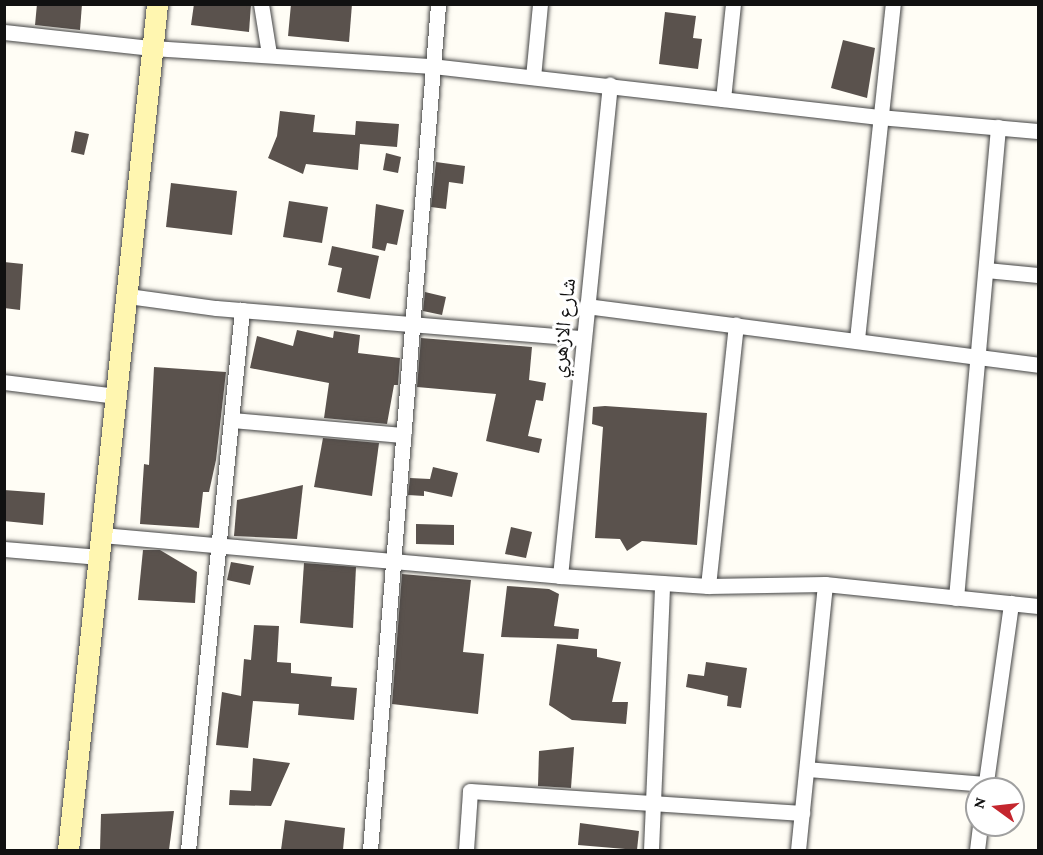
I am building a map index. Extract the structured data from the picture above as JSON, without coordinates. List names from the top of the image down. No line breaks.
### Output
{"streets":{"street":["شارع الازهري"]},"north":"left"}
